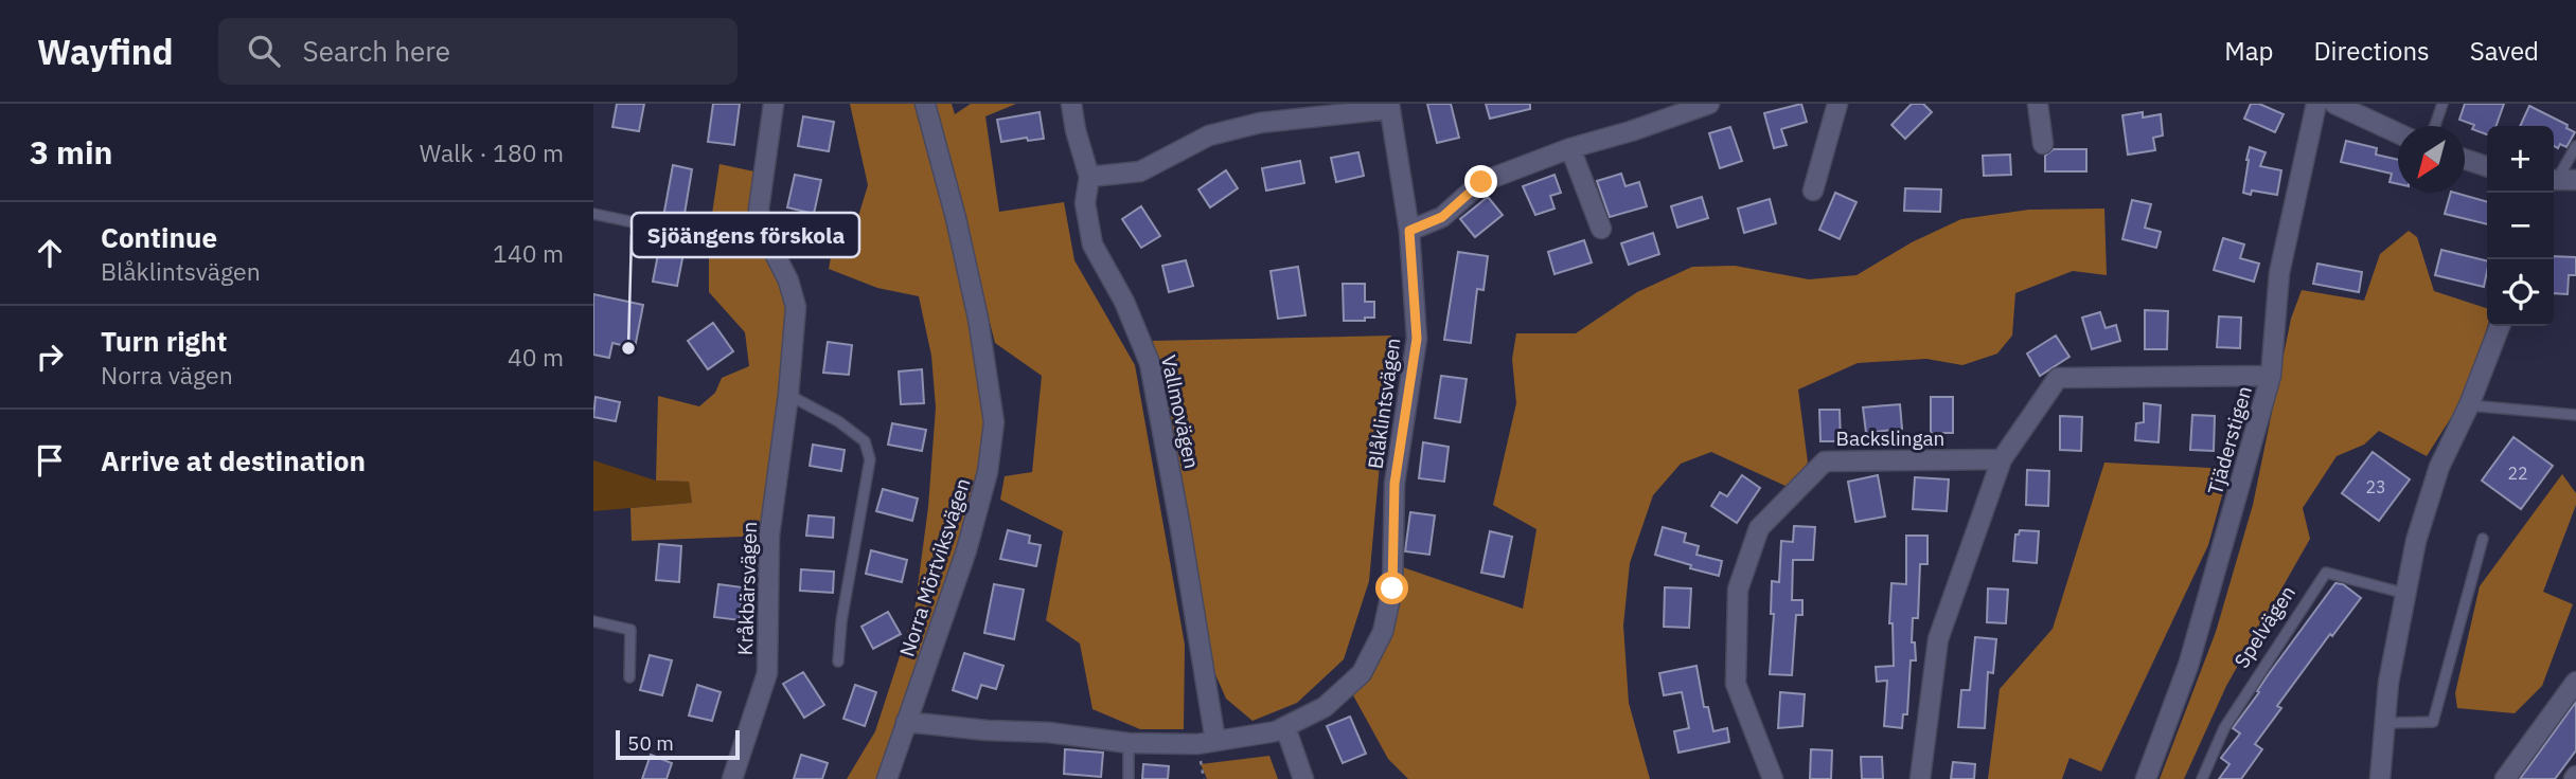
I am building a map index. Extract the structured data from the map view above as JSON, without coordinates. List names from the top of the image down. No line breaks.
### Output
{"streets":{"street":["Blåklintsvägen","Vallmovägen","Backslingan","Tjäderstigen","Norra Mörtviksvägen","Kråkbärsvägen"],"lane":["Spelvägen"]},"crossings":[["Blåklintsvägen","Vallmovägen"],["Blåklintsvägen","Norra Mörtviksvägen"]],"places":["Sjöängens förskola"],"house_numbers":["22","23"],"scale_bar":"50 m","north":"bottom left","page":{"header":"Wayfind","search":"Search here","nav":["Map","Directions","Saved"],"heading":["3 min","Walk · 180 m"],"map_buttons":["+","−"],"list":[["Continue","Blåklintsvägen","140 m"],["Turn right","Norra vägen","40 m"],"Arrive at destination"],"scale":"50 m"}}
